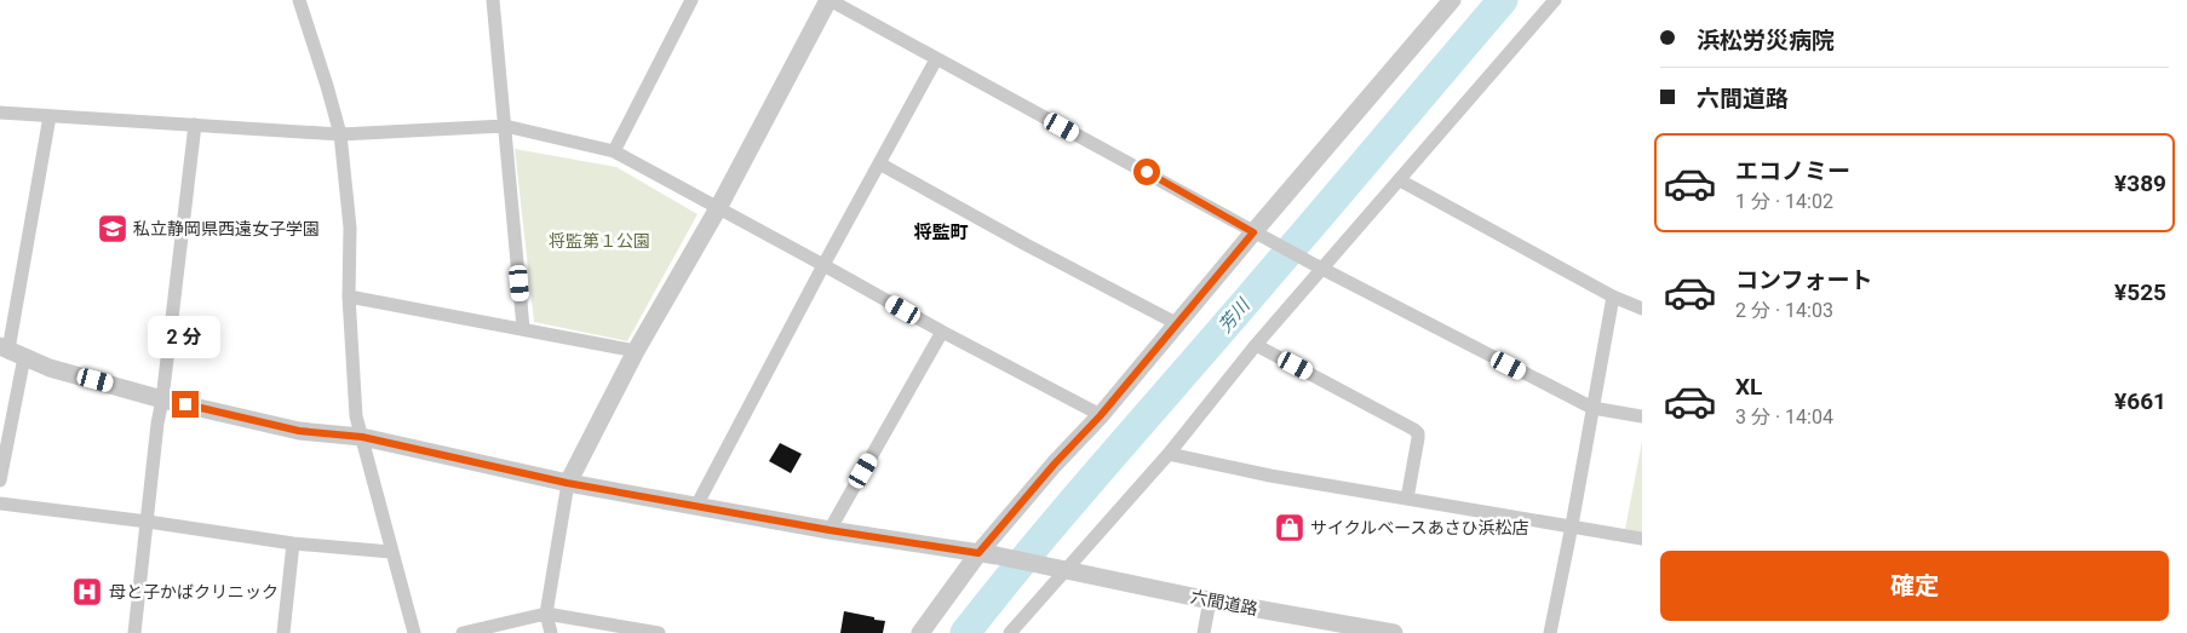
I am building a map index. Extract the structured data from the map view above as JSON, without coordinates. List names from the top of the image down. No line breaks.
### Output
{"streets":{"street":["六間道路"]},"districts":["将監町"],"water":["芳川"],"parks":["将監第１公園"],"places":{"school or university":["私立静岡県西遠女子学園"],"shop":["サイクルベースあさひ浜松店"],"hospital":["母と子かばクリニック"]},"page":{"banner":["浜松労災病院","六間道路"],"list":[{"name":"エコノミー","note":"1 分 · 14:02","value":"¥389"},{"name":"コンフォート","note":"2 分 · 14:03","value":"¥525"},{"name":"XL","note":"3 分 · 14:04","value":"¥661"}],"bubble":"2 分","buttons":"確定"}}
